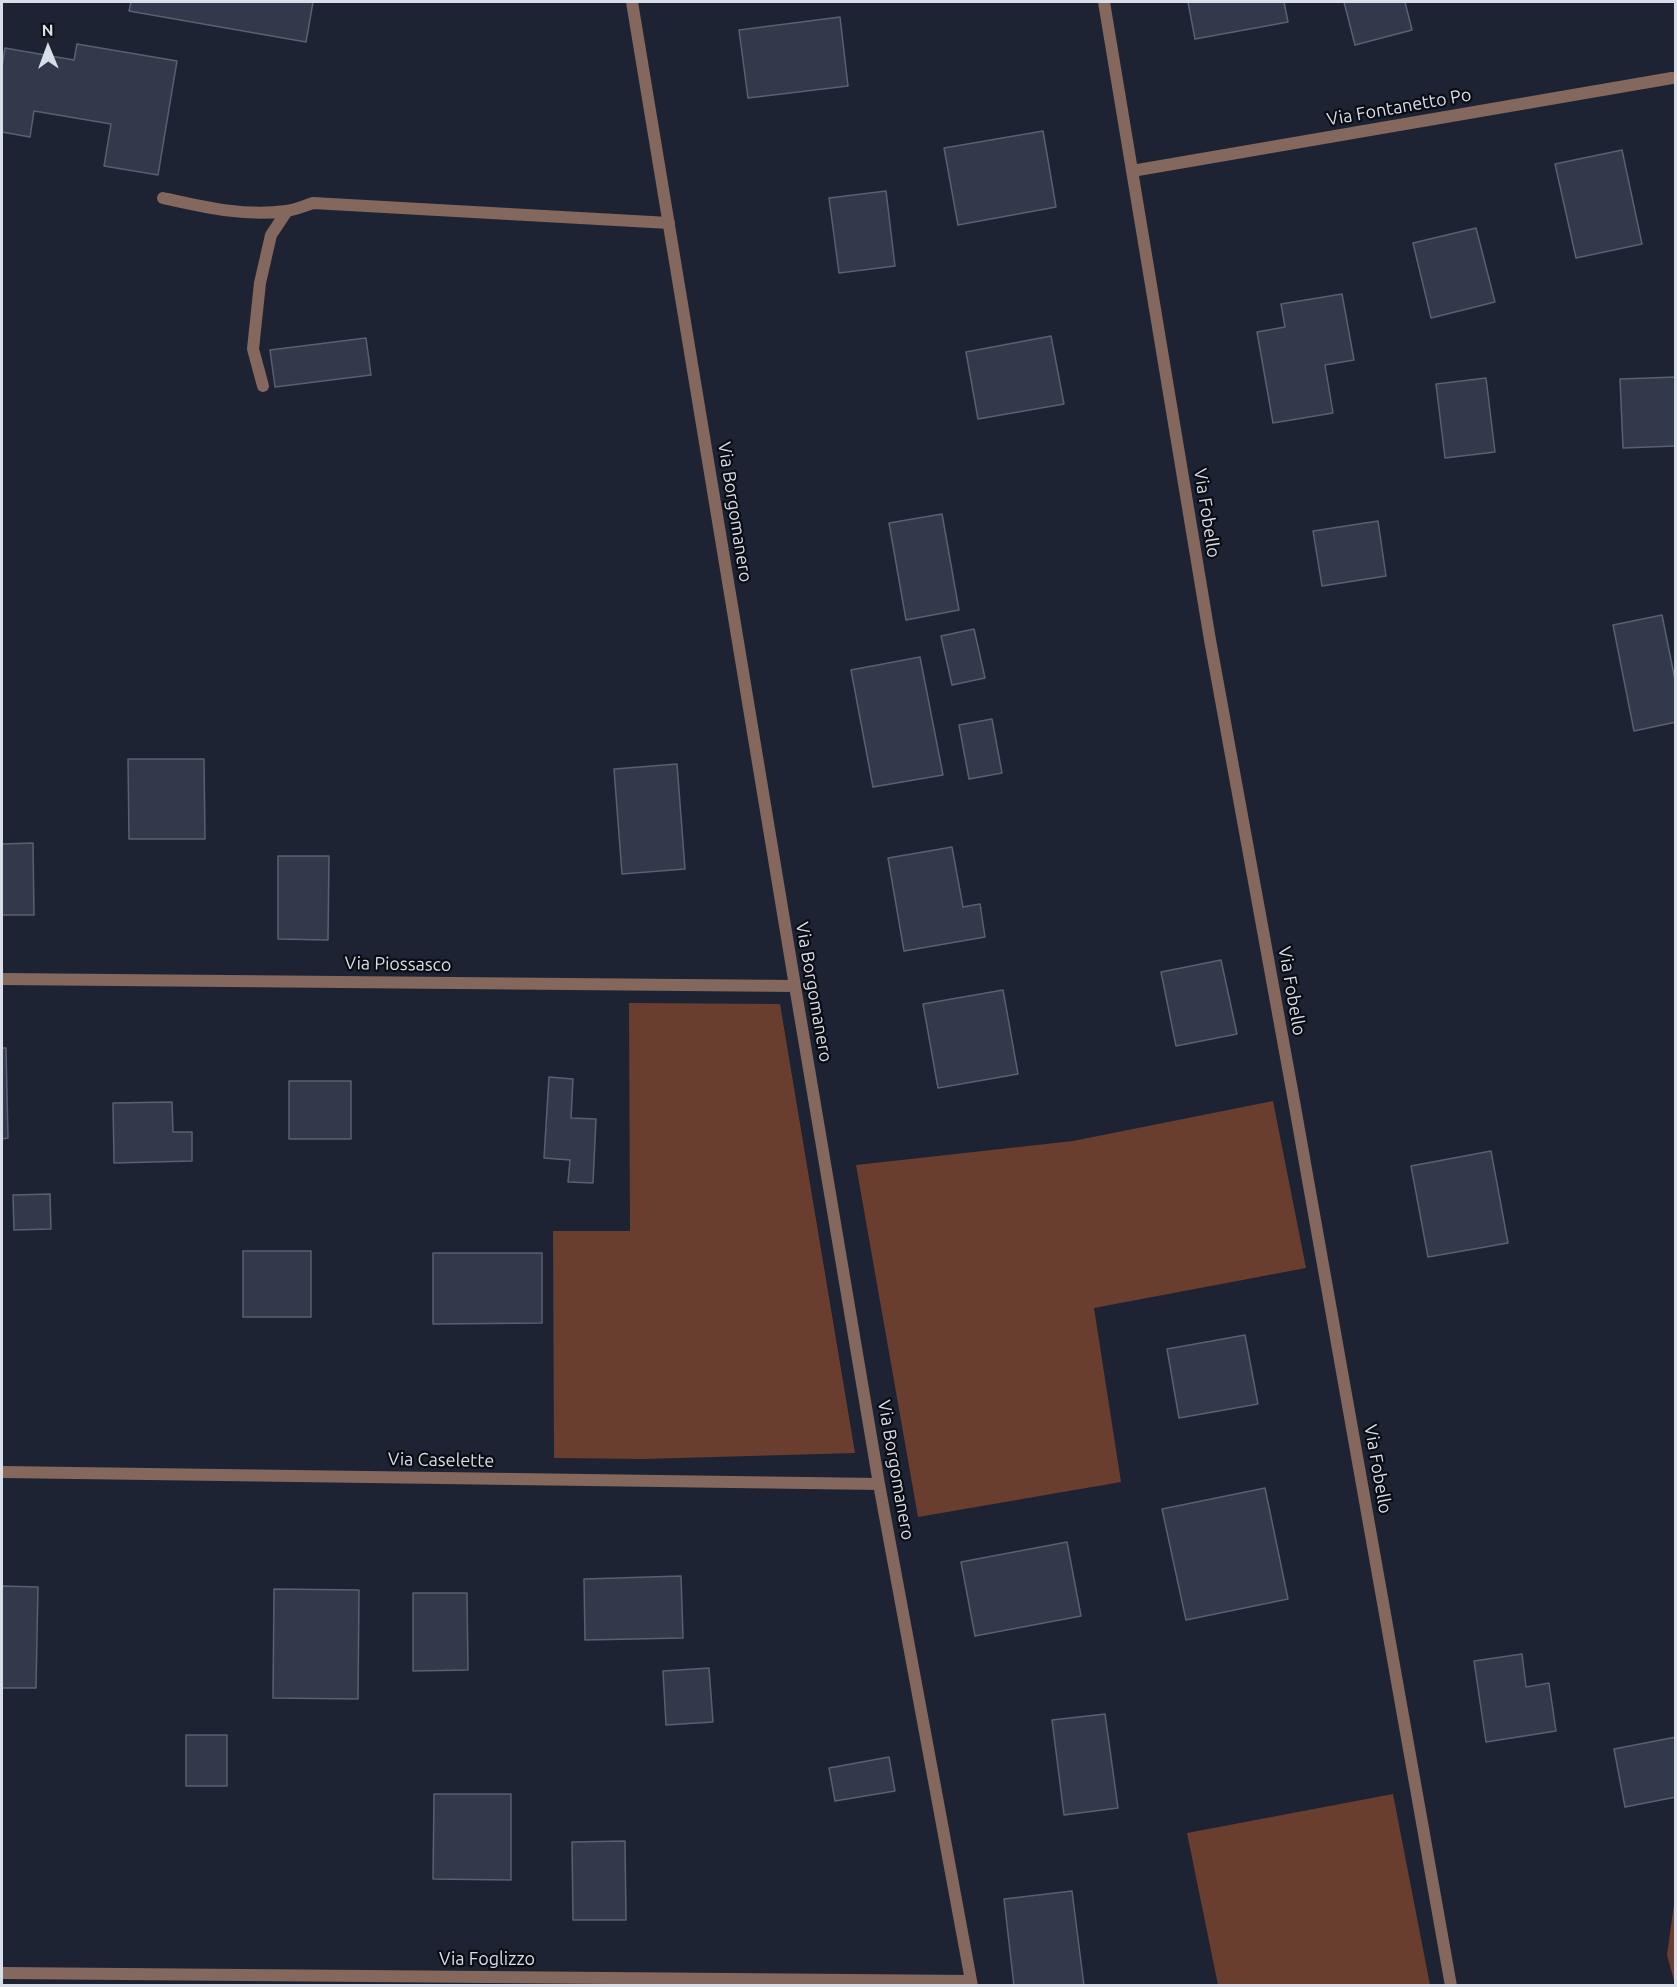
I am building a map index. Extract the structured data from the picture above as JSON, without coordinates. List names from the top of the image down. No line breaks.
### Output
{"streets":{"street":["Via Fontanetto Po","Via Borgomanero","Via Fobello","Via Piossasco","Via Caselette","Via Foglizzo"]},"crossings":[["Via Fontanetto Po","Via Fobello"],["Via Borgomanero","Via Piossasco"],["Via Borgomanero","Via Caselette"],["Via Borgomanero","Via Foglizzo"]],"north":"top"}
